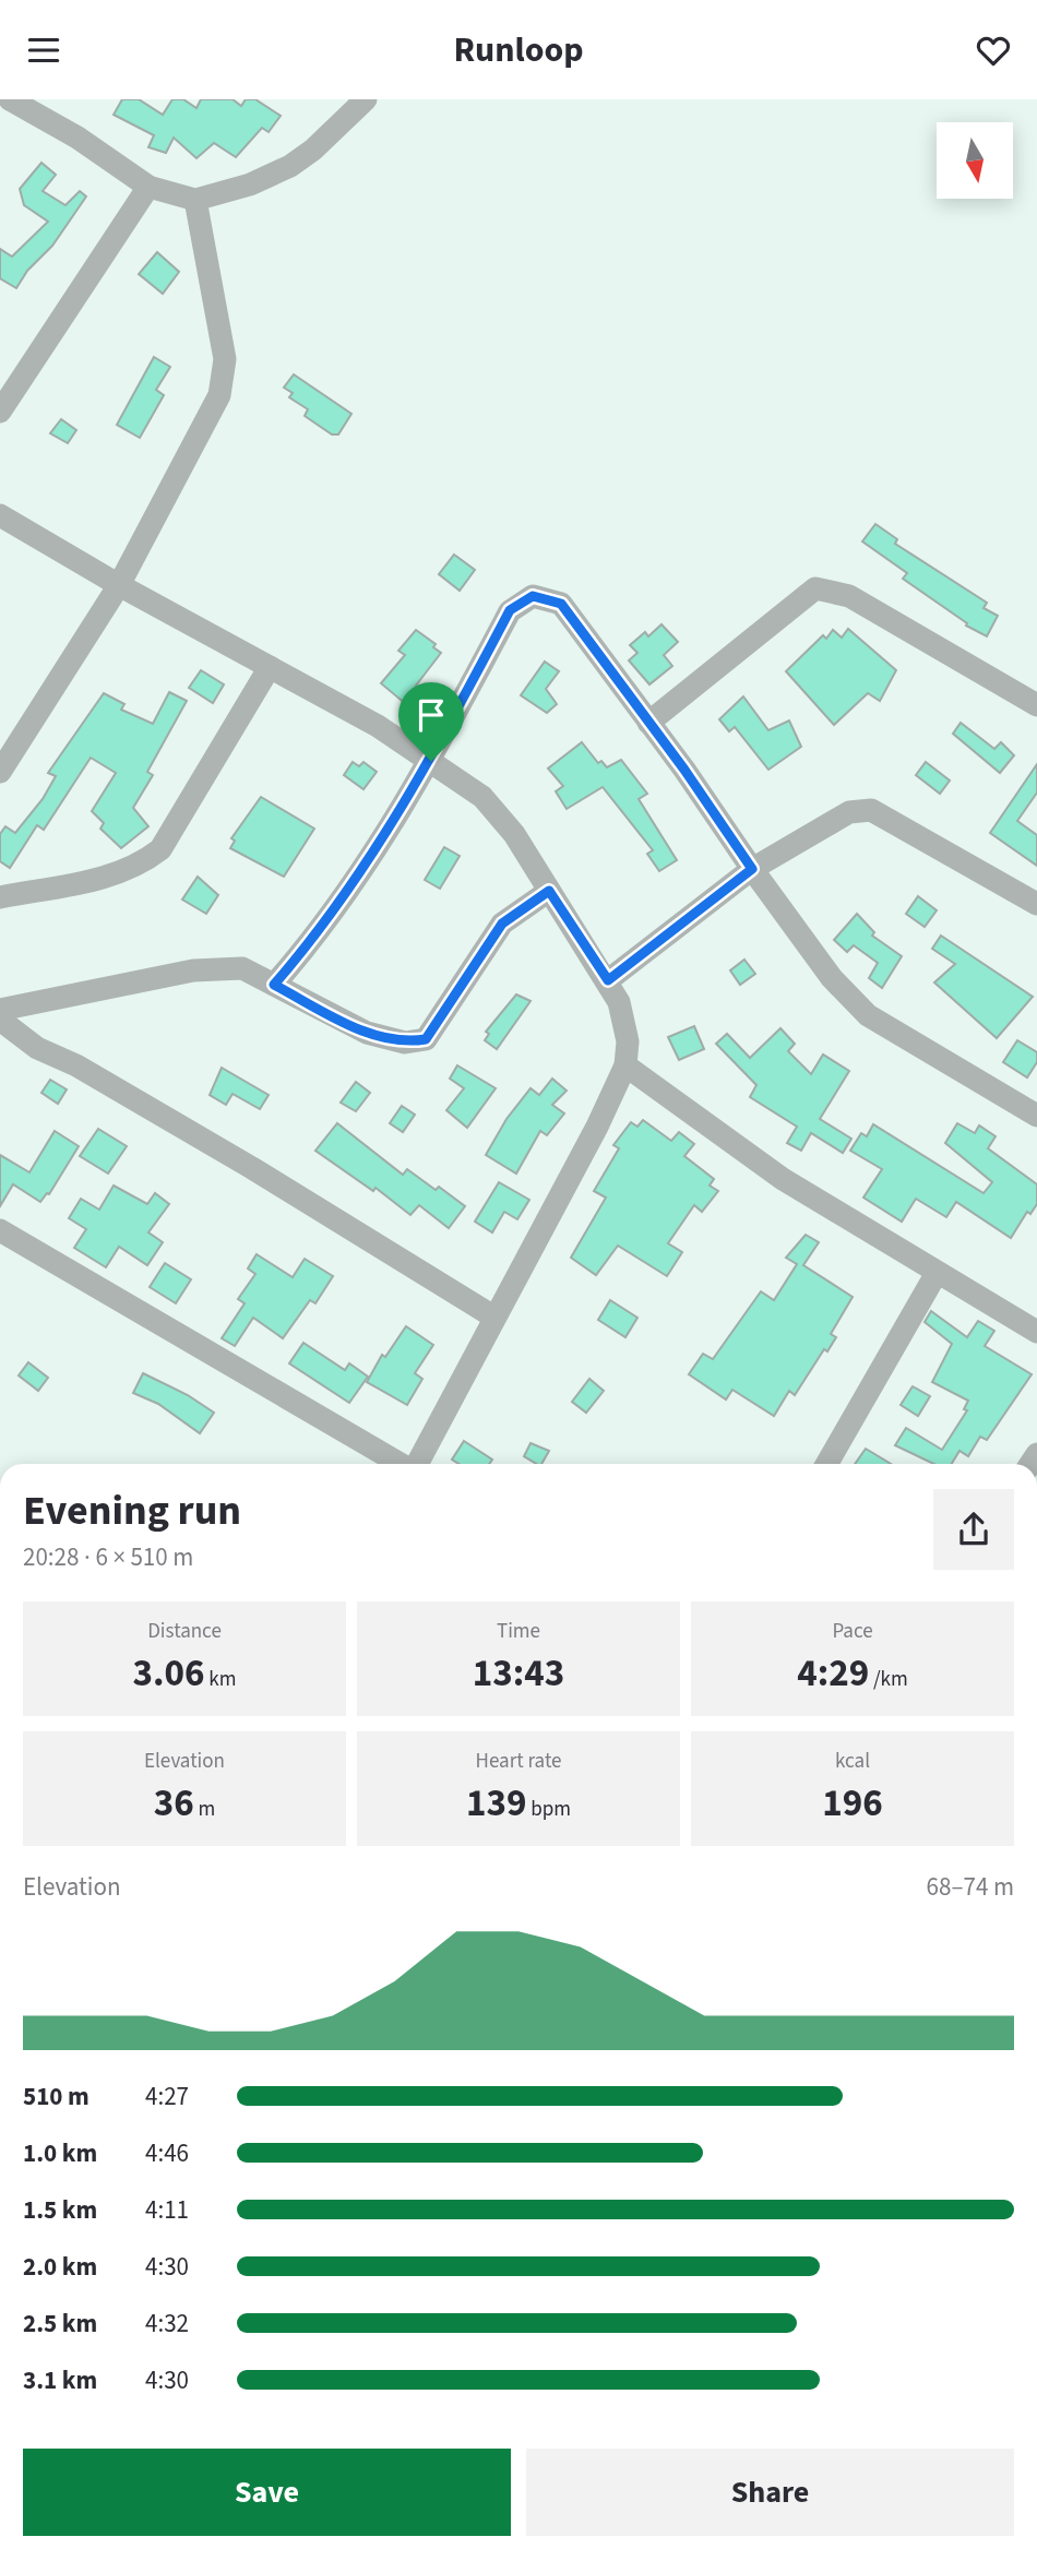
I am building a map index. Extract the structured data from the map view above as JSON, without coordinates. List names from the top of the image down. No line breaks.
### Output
{"north":"bottom","page":{"header":"Runloop","heading":["Evening run","20:28 · 6 × 510 m"],"stats":[["Distance","3.06 km"],["Time","13:43"],["Pace","4:29 /km"],["Elevation","36 m"],["Heart rate","139 bpm"],["kcal","196"]],"chart":["Elevation","68–74 m"],"list":[{"name":"510 m","note":"4:27"},{"name":"1.0 km","note":"4:46"},{"name":"1.5 km","note":"4:11"},{"name":"2.0 km","note":"4:30"},{"name":"2.5 km","note":"4:32"},{"name":"3.1 km","note":"4:30"}],"buttons":["Save","Share"]}}
